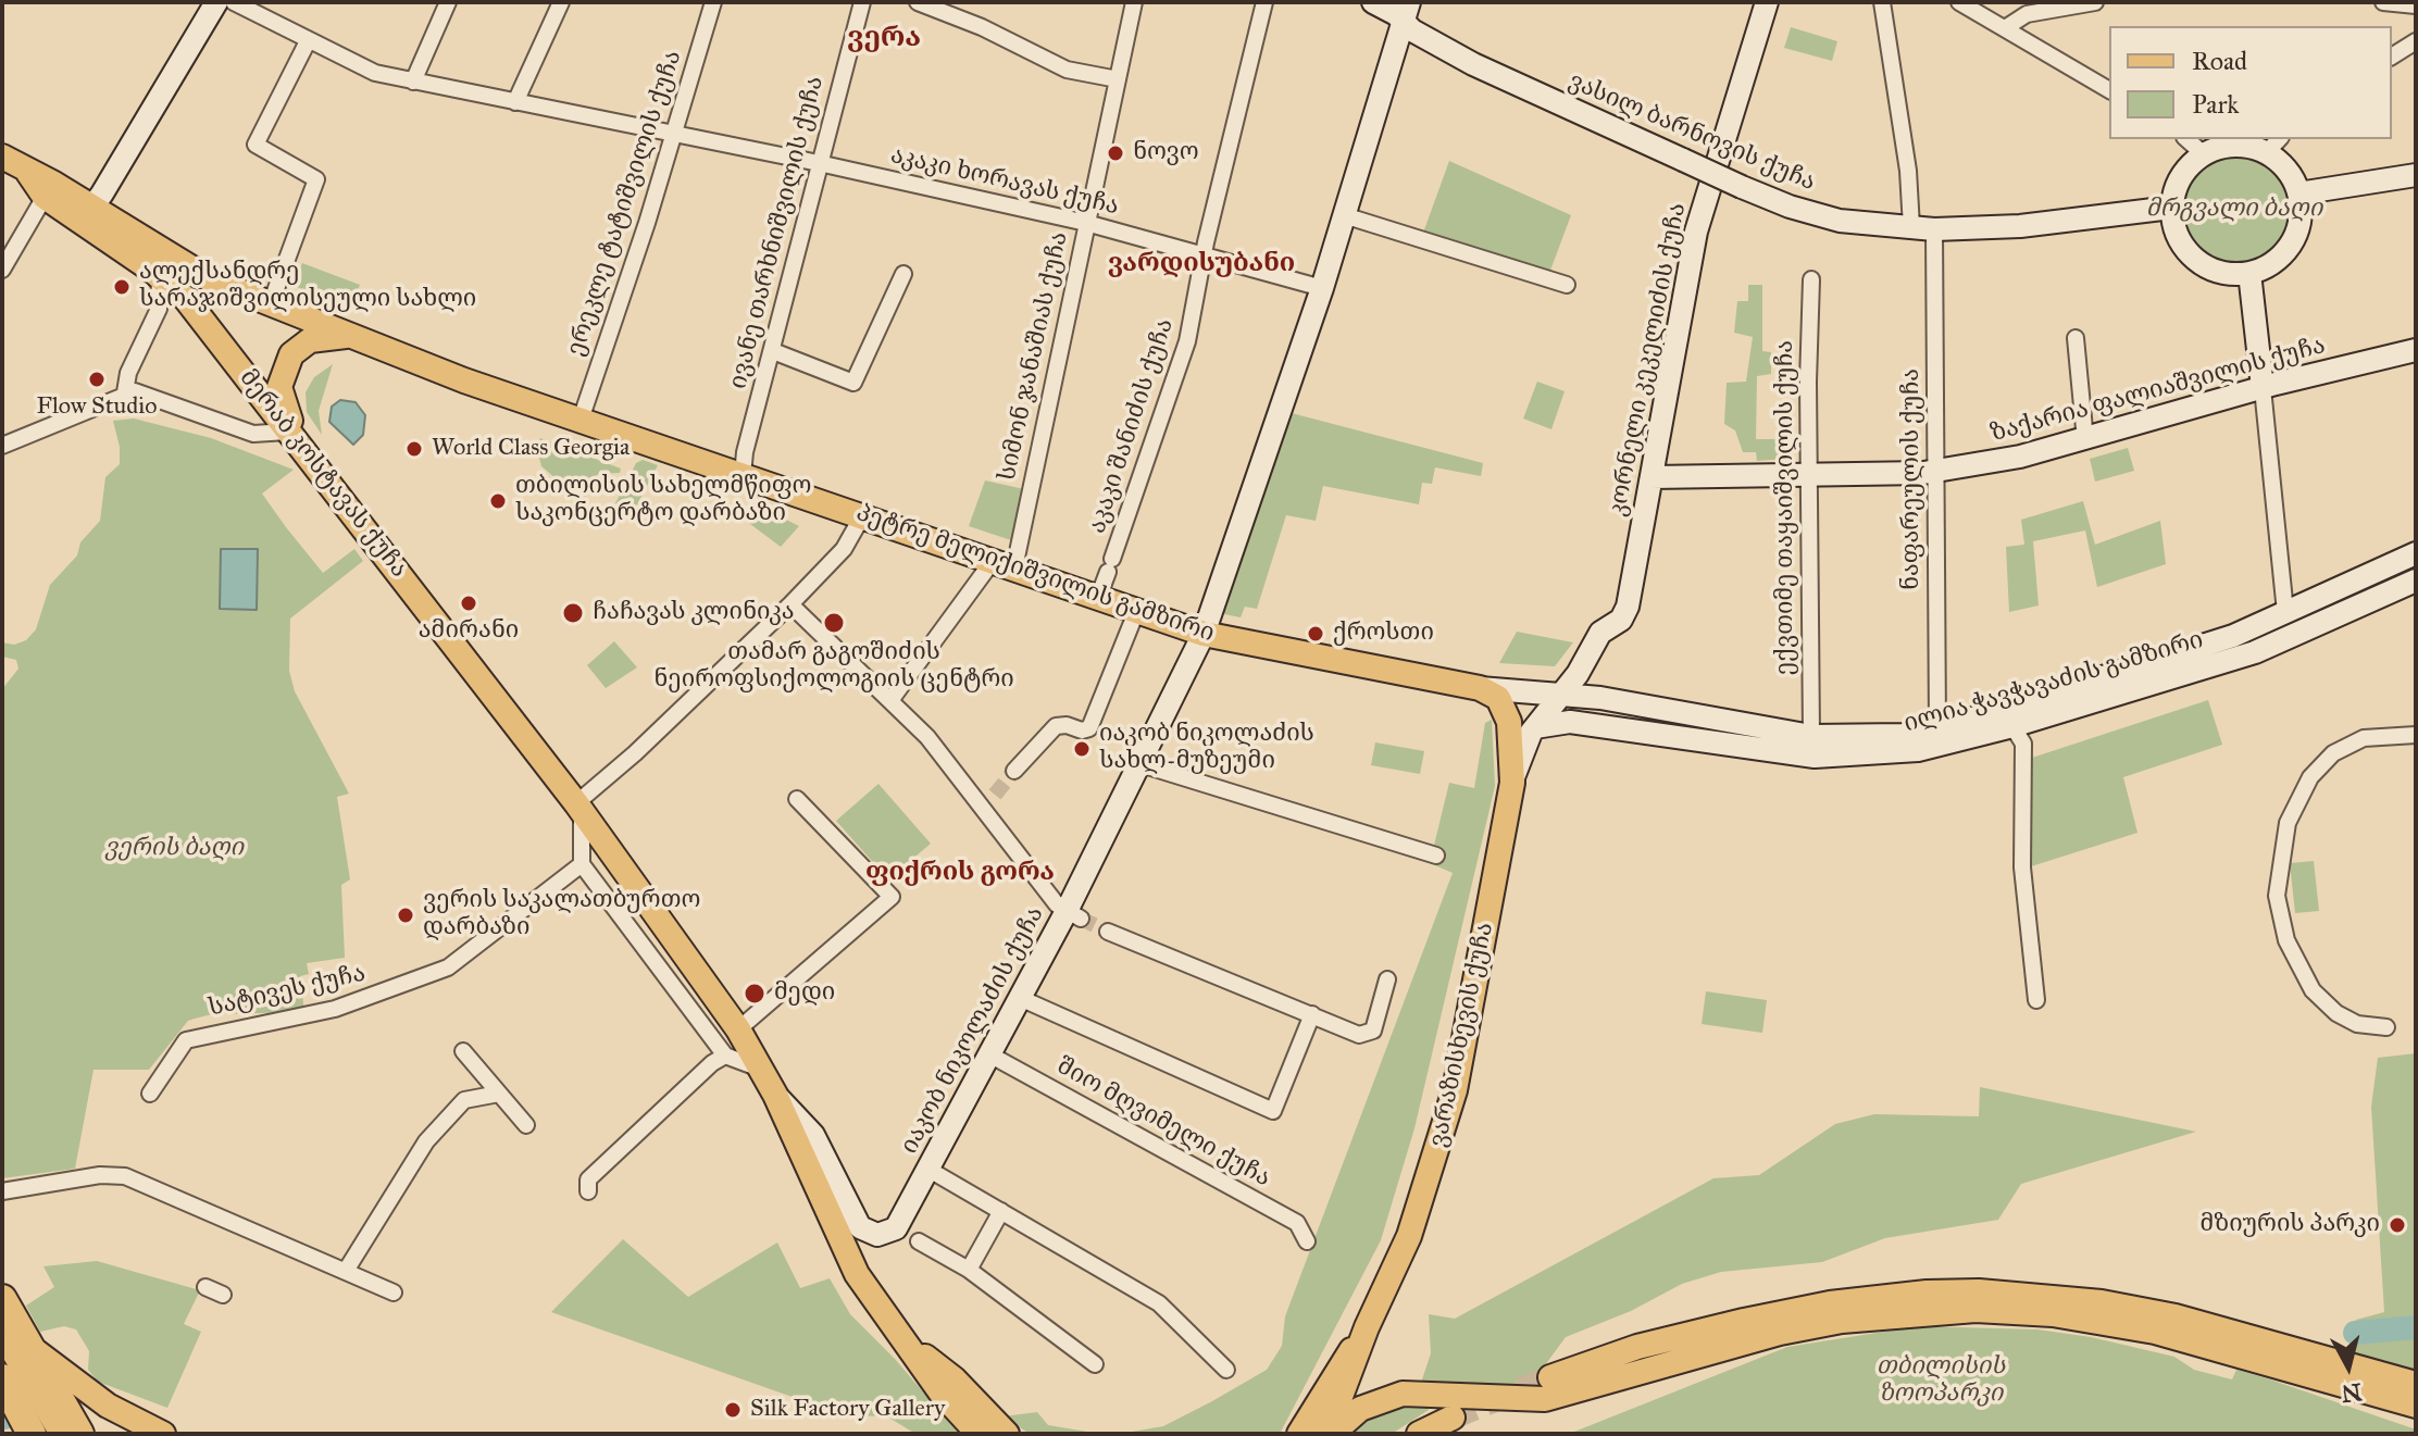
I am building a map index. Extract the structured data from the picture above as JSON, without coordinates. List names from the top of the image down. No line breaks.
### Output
{"streets":{"main road":["მერაბ კოსტავას ქუჩა","პეტრე მელიქიშვილის გამზირი","ვარაზისხევის ქუჩა"],"street":["ვასილ ბარნოვის ქუჩა","აკაკი ხორავას ქუჩა","ერეკლე ტატიშვილის ქუჩა","ივანე თარხნიშვილის ქუჩა","სიმონ ჯანაშიას ქუჩა","კორნელი კეკელიძის ქუჩა","ზაქარია ფალიაშვილის ქუჩა","აკაკი შანიძის ქუჩა","ნაფარეულის ქუჩა","ექვთიმე თაყაიშვილის ქუჩა","ილია ჭავჭავაძის გამზირი","სატივეს ქუჩა","იაკობ ნიკოლაძის ქუჩა","შიო მღვიმელი ქუჩა"]},"crossings":[["ვასილ ბარნოვის ქუჩა","ნაფარეულის ქუჩა"],["ვასილ ბარნოვის ქუჩა","იაკობ ნიკოლაძის ქუჩა"],["აკაკი ხორავას ქუჩა","ერეკლე ტატიშვილის ქუჩა"],["აკაკი ხორავას ქუჩა","ივანე თარხნიშვილის ქუჩა"],["აკაკი ხორავას ქუჩა","სიმონ ჯანაშიას ქუჩა"],["აკაკი ხორავას ქუჩა","აკაკი შანიძის ქუჩა"],["აკაკი ხორავას ქუჩა","იაკობ ნიკოლაძის ქუჩა"],["ერეკლე ტატიშვილის ქუჩა","პეტრე მელიქიშვილის გამზირი"],["ივანე თარხნიშვილის ქუჩა","პეტრე მელიქიშვილის გამზირი"],["სიმონ ჯანაშიას ქუჩა","პეტრე მელიქიშვილის გამზირი"],["კორნელი კეკელიძის ქუჩა","ზაქარია ფალიაშვილის ქუჩა"],["კორნელი კეკელიძის ქუჩა","პეტრე მელიქიშვილის გამზირი"],["კორნელი კეკელიძის ქუჩა","ილია ჭავჭავაძის გამზირი"],["კორნელი კეკელიძის ქუჩა","ვარაზისხევის ქუჩა"],["ზაქარია ფალიაშვილის ქუჩა","ნაფარეულის ქუჩა"],["ზაქარია ფალიაშვილის ქუჩა","ექვთიმე თაყაიშვილის ქუჩა"],["აკაკი შანიძის ქუჩა","პეტრე მელიქიშვილის გამზირი"],["მერაბ კოსტავას ქუჩა","პეტრე მელიქიშვილის გამზირი"],["მერაბ კოსტავას ქუჩა","იაკობ ნიკოლაძის ქუჩა"],["ნაფარეულის ქუჩა","ილია ჭავჭავაძის გამზირი"],["ექვთიმე თაყაიშვილის ქუჩა","ილია ჭავჭავაძის გამზირი"],["პეტრე მელიქიშვილის გამზირი","ილია ჭავჭავაძის გამზირი"],["პეტრე მელიქიშვილის გამზირი","იაკობ ნიკოლაძის ქუჩა"],["პეტრე მელიქიშვილის გამზირი","ვარაზისხევის ქუჩა"],["ილია ჭავჭავაძის გამზირი","ვარაზისხევის ქუჩა"],["იაკობ ნიკოლაძის ქუჩა","შიო მღვიმელი ქუჩა"]],"districts":["ვერა","ვარდისუბანი","ფიქრის გორა"],"parks":["მრგვალი ბაღი","ვერის ბაღი","თბილისის ზოოპარკი"],"places":["ნოვო","ალექსანდრე სარაჯიშვილისეული სახლი","Flow Studio","World Class Georgia","თბილისის სახელმწიფო საკონცერტო დარბაზი","ამირანი","ჩაჩავას კლინიკა","თამარ გაგოშიძის ნეიროფსიქოლოგიის ცენტრი","ქროსთი","იაკობ ნიკოლაძის სახლ-მუზეუმი","ვერის საკალათბურთო დარბაზი","მედი","მზიურის პარკი","Silk Factory Gallery"],"legend":["Road","Park"],"north":"bottom"}
